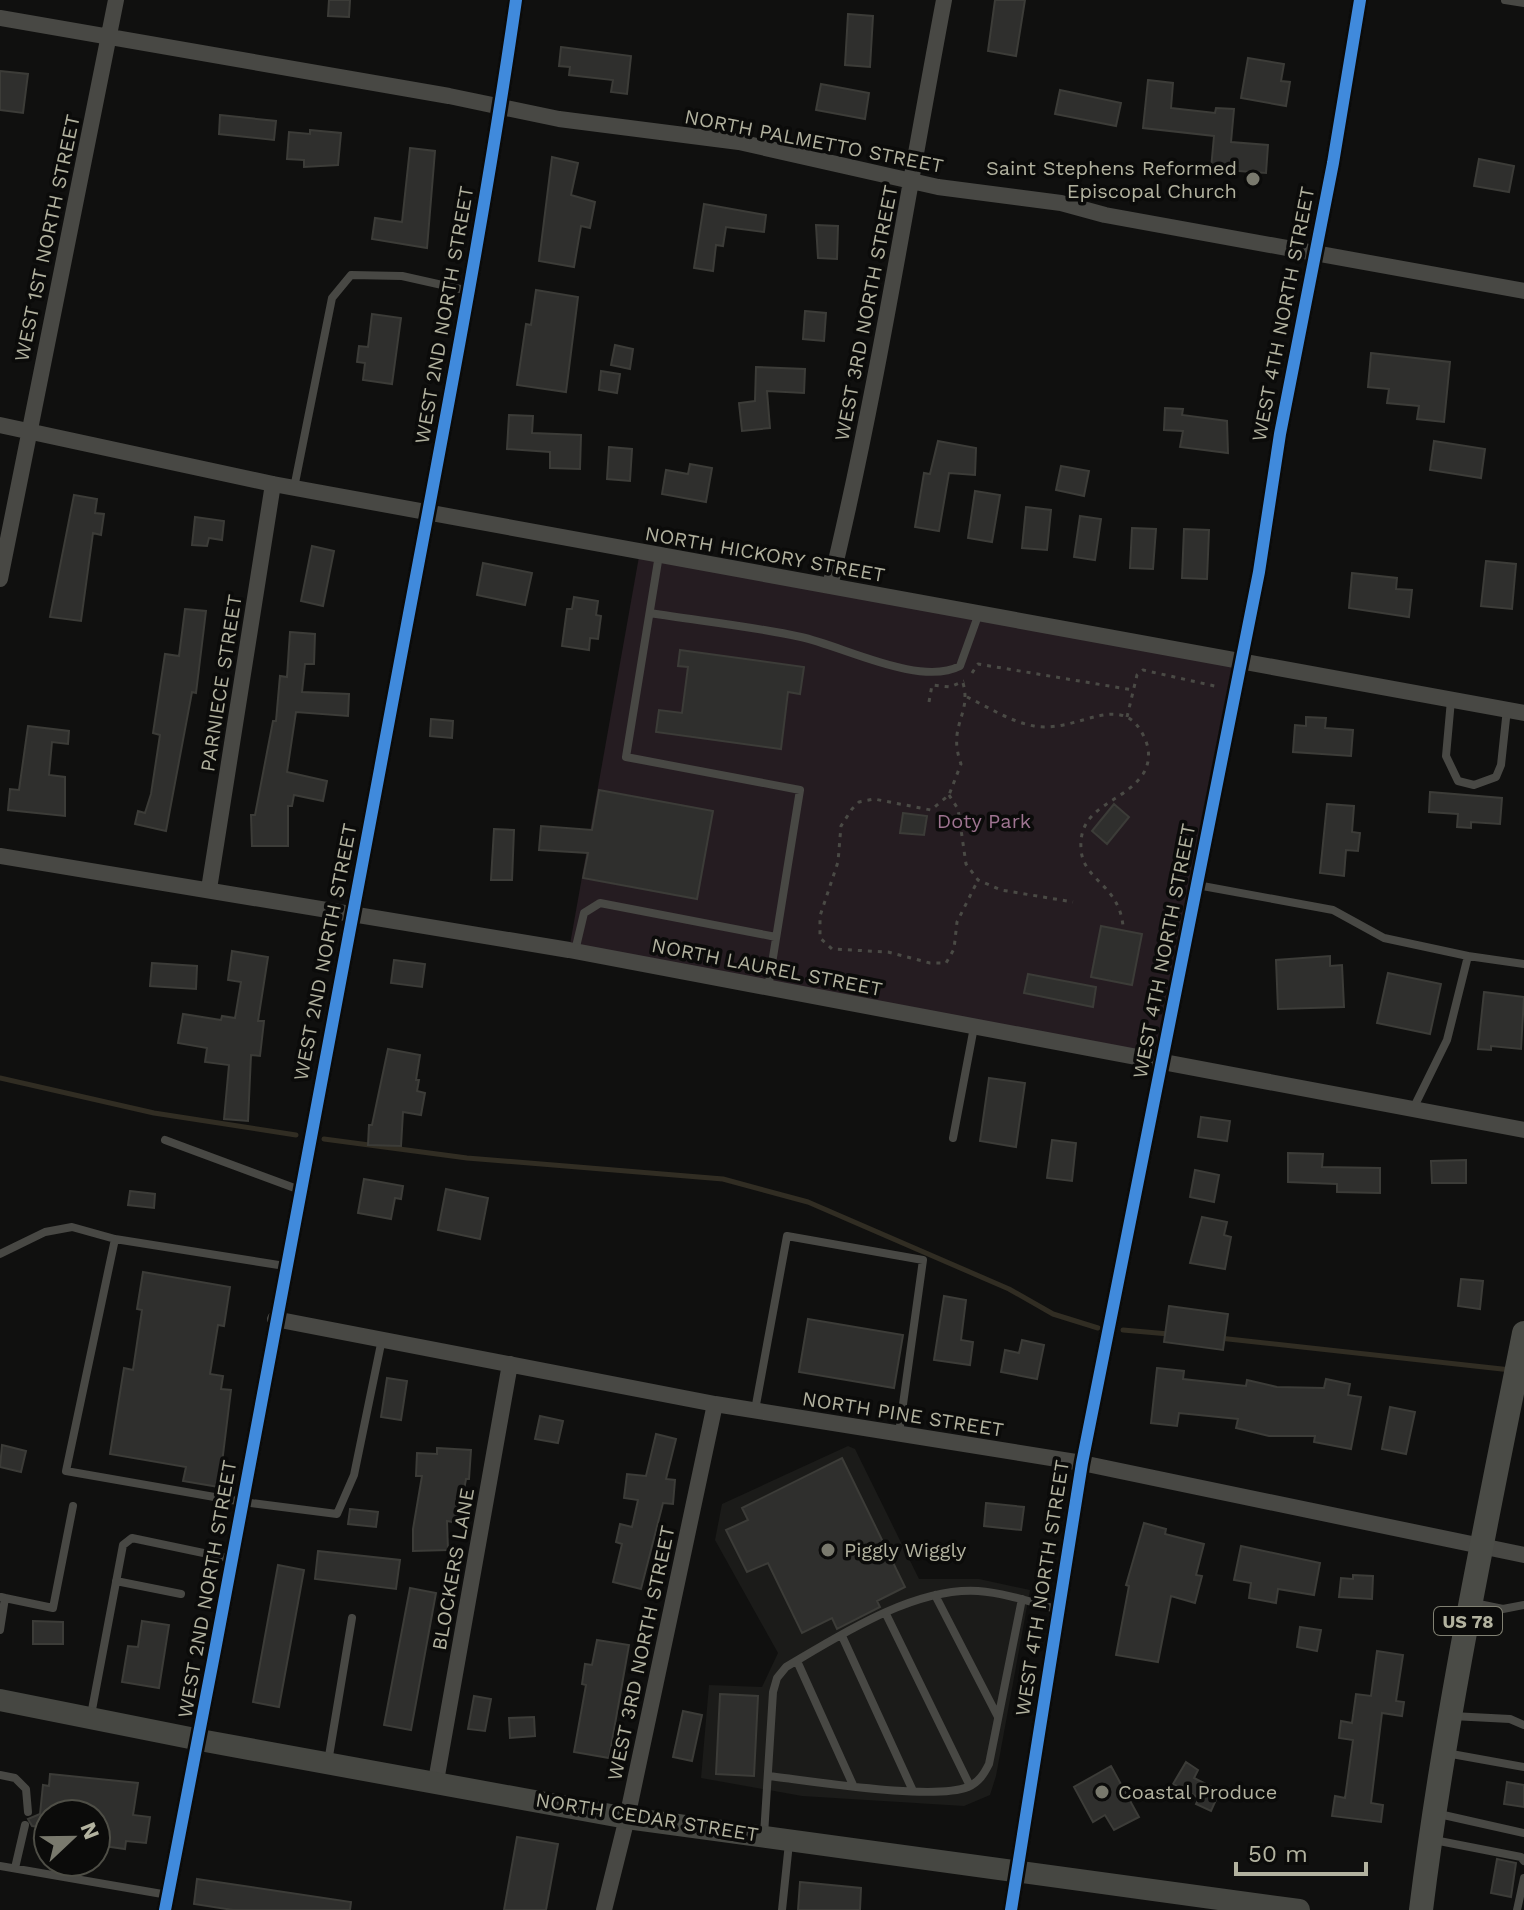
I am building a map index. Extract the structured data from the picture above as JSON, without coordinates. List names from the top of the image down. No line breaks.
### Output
{"streets":{"main road":["US 78"],"street":["NORTH PALMETTO STREET","WEST 1ST NORTH STREET","WEST 3RD NORTH STREET","WEST 4TH NORTH STREET","WEST 2ND NORTH STREET","NORTH HICKORY STREET","PARNIECE STREET","NORTH LAUREL STREET","NORTH PINE STREET","BLOCKERS LANE","NORTH CEDAR STREET"]},"crossings":[["NORTH PALMETTO STREET","WEST 1ST NORTH STREET"],["NORTH PALMETTO STREET","WEST 3RD NORTH STREET"],["NORTH PALMETTO STREET","WEST 4TH NORTH STREET"],["NORTH PALMETTO STREET","WEST 2ND NORTH STREET"],["WEST 1ST NORTH STREET","NORTH HICKORY STREET"],["WEST 3RD NORTH STREET","NORTH HICKORY STREET"],["WEST 3RD NORTH STREET","NORTH PINE STREET"],["WEST 3RD NORTH STREET","NORTH CEDAR STREET"],["WEST 4TH NORTH STREET","NORTH HICKORY STREET"],["WEST 4TH NORTH STREET","NORTH LAUREL STREET"],["WEST 4TH NORTH STREET","NORTH PINE STREET"],["WEST 4TH NORTH STREET","NORTH CEDAR STREET"],["WEST 2ND NORTH STREET","NORTH HICKORY STREET"],["WEST 2ND NORTH STREET","NORTH LAUREL STREET"],["WEST 2ND NORTH STREET","NORTH PINE STREET"],["WEST 2ND NORTH STREET","NORTH CEDAR STREET"],["NORTH HICKORY STREET","PARNIECE STREET"],["PARNIECE STREET","NORTH LAUREL STREET"],["NORTH PINE STREET","BLOCKERS LANE"],["NORTH PINE STREET","US 78"],["BLOCKERS LANE","NORTH CEDAR STREET"]],"parks":["Doty Park"],"places":["Saint Stephens Reformed Episcopal Church","Piggly Wiggly","Coastal Produce"],"scale_bar":"50 m","north":"right"}
